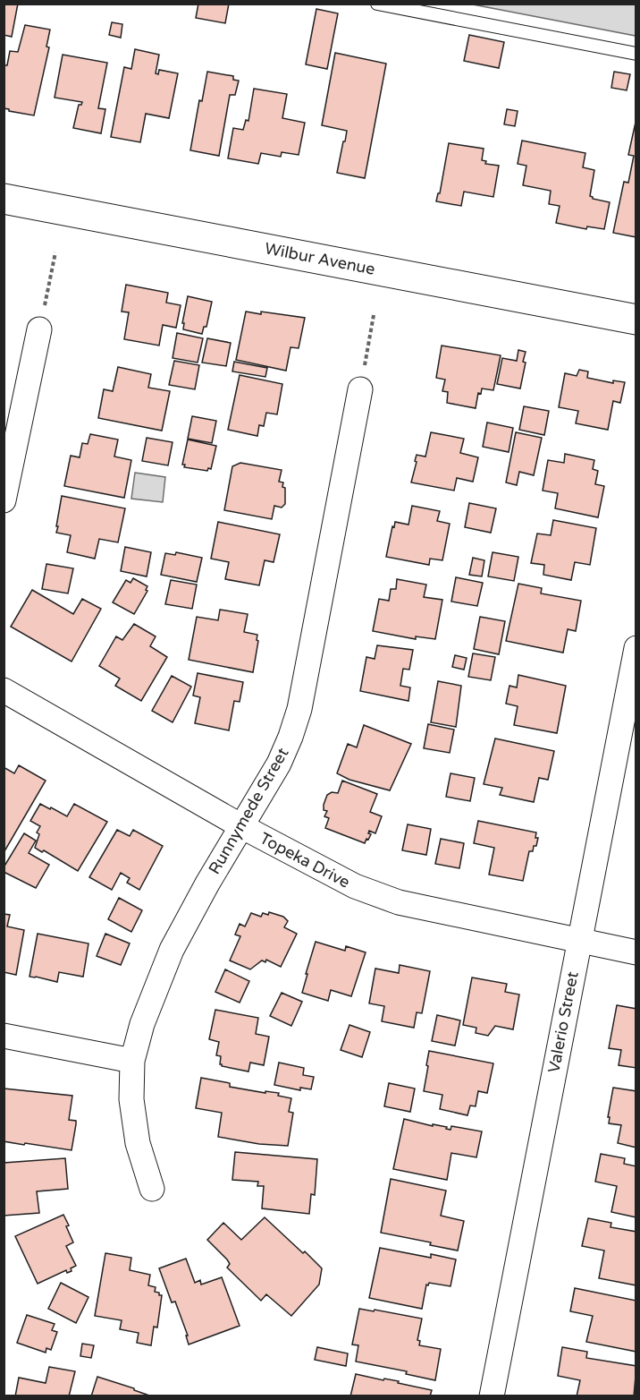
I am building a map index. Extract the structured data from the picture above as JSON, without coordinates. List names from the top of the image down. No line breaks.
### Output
{"streets":{"main road":["Wilbur Avenue"],"street":["Runnymede Street","Topeka Drive","Valerio Street"]},"crossings":[["Runnymede Street","Topeka Drive"],["Topeka Drive","Valerio Street"]]}
